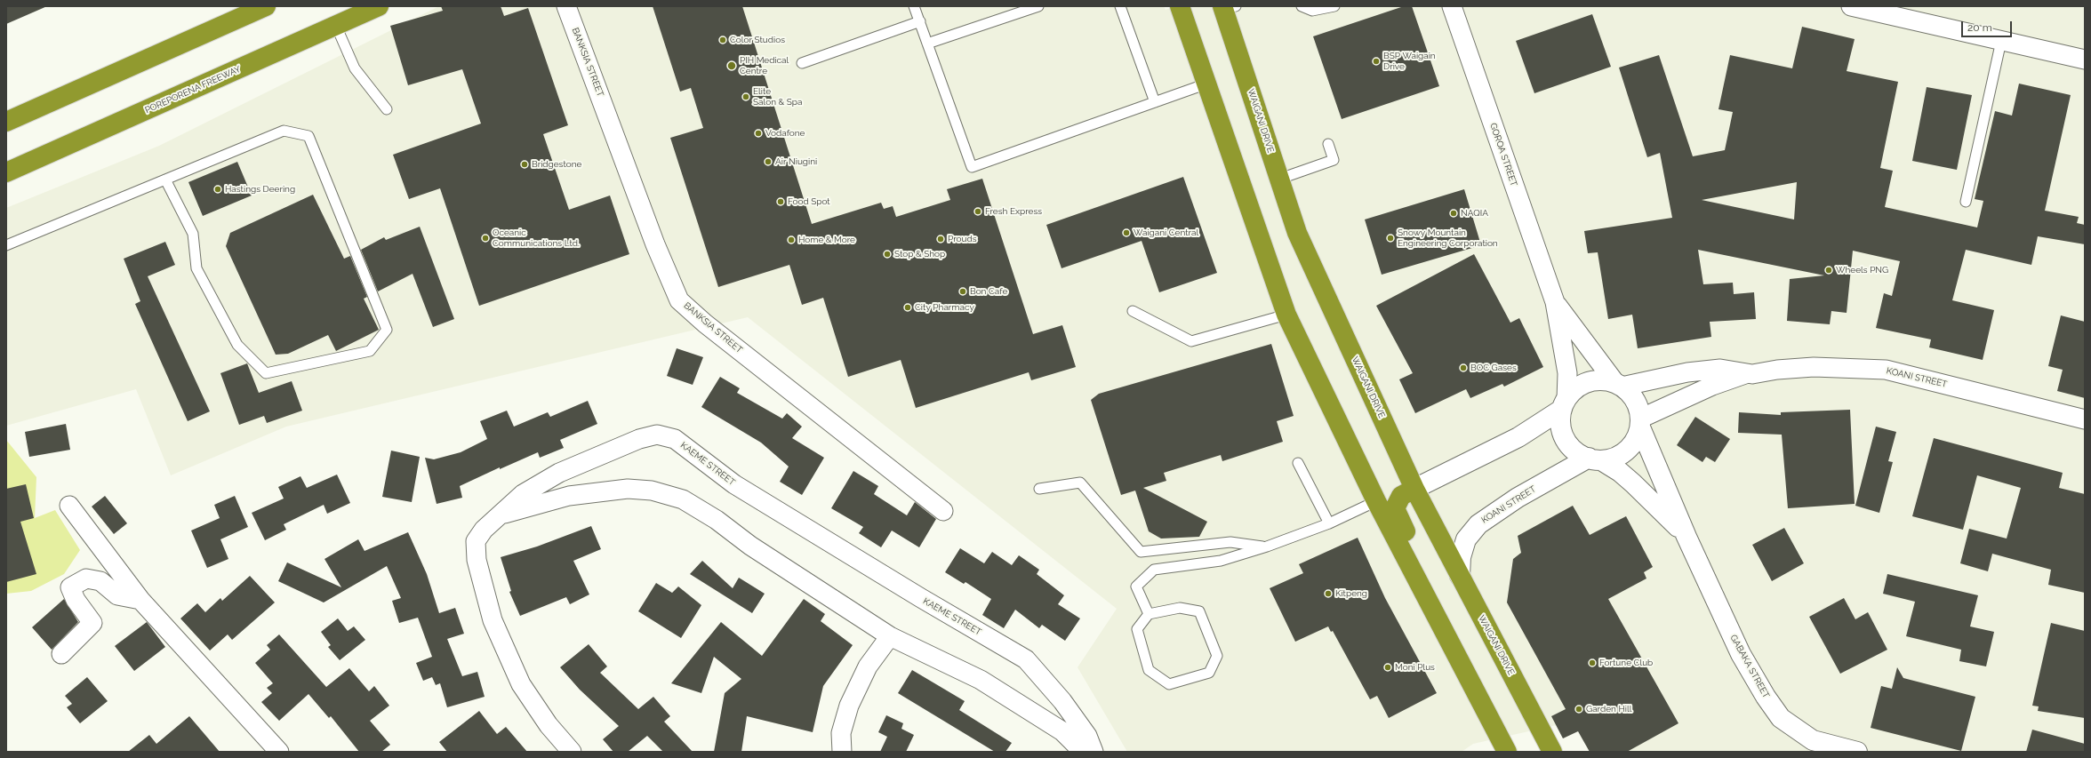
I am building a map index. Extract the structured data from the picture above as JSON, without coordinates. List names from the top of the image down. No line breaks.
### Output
{"streets":{"highway":["POREPORENA FREEWAY","WAIGANI DRIVE"],"street":["BANKSIA STREET","GOROA STREET","KOANI STREET","KAEME STREET","GABAKA STREET"]},"crossings":[["WAIGANI DRIVE","KOANI STREET"],["GOROA STREET","KOANI STREET"],["GOROA STREET","GABAKA STREET"],["KOANI STREET","GABAKA STREET"]],"places":["Color Studios","BSP Waigain Drive","PIH Medical Centre","Elite Salon & Spa","Vodafone","Air Niugini","Bridgestone","Hastings Deering","Food Spot","Fresh Express","NAQIA","Waigani Central","Oceanic Communications Ltd.","Snowy Mountain Engineering Corporation","Prouds","Home & More","Stop & Shop","Wheels PNG","Bon Cafe","City Pharmacy","BOC Gases","Kitpeng","Fortune Club","Moni Plus","Garden Hill"],"scale_bar":"20 m"}
